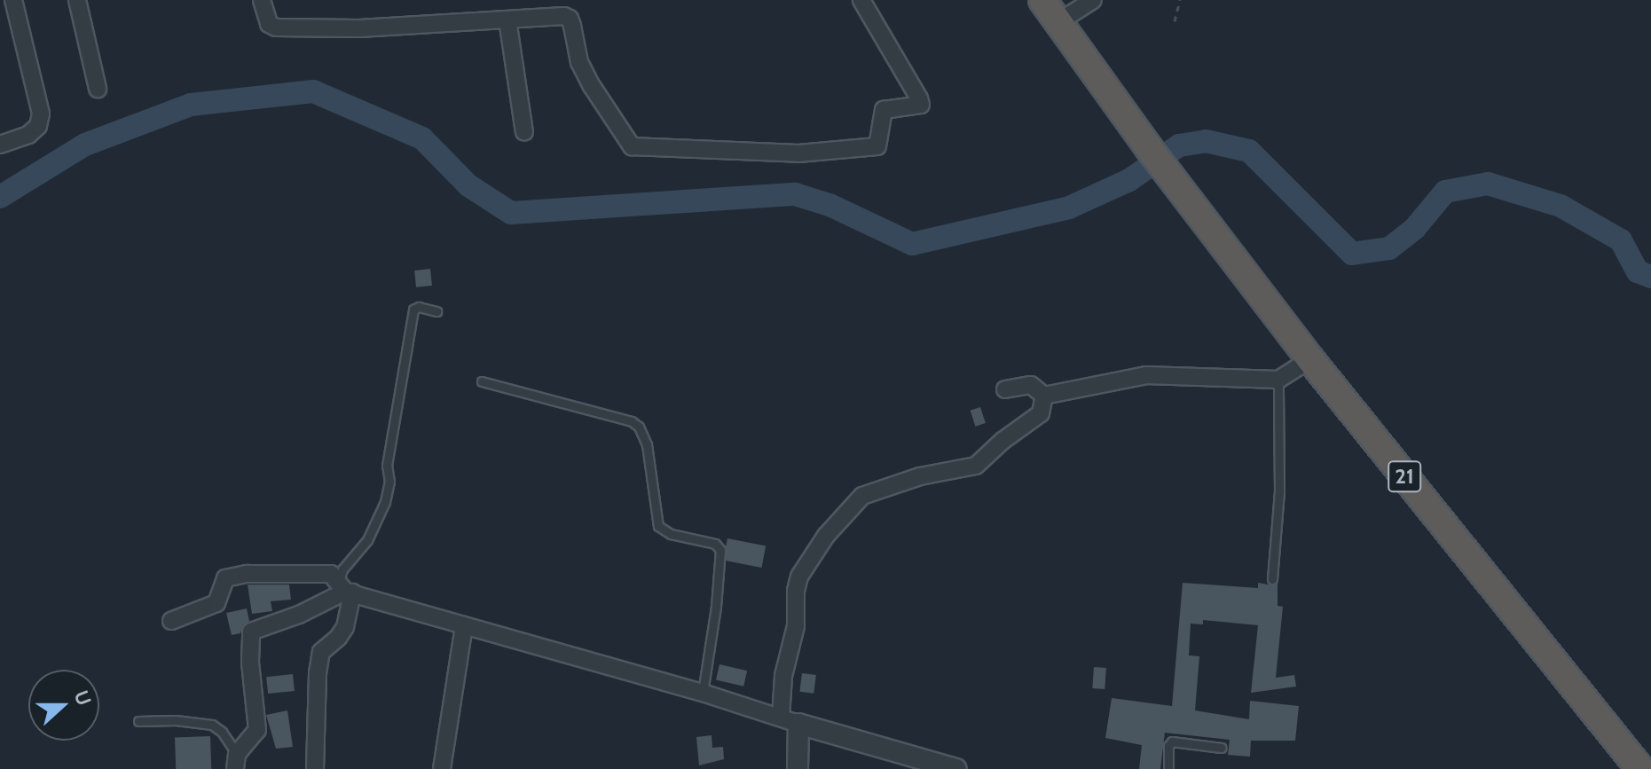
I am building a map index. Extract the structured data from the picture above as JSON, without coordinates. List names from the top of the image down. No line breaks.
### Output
{"streets":{"highway":["21"]},"north":"right"}
